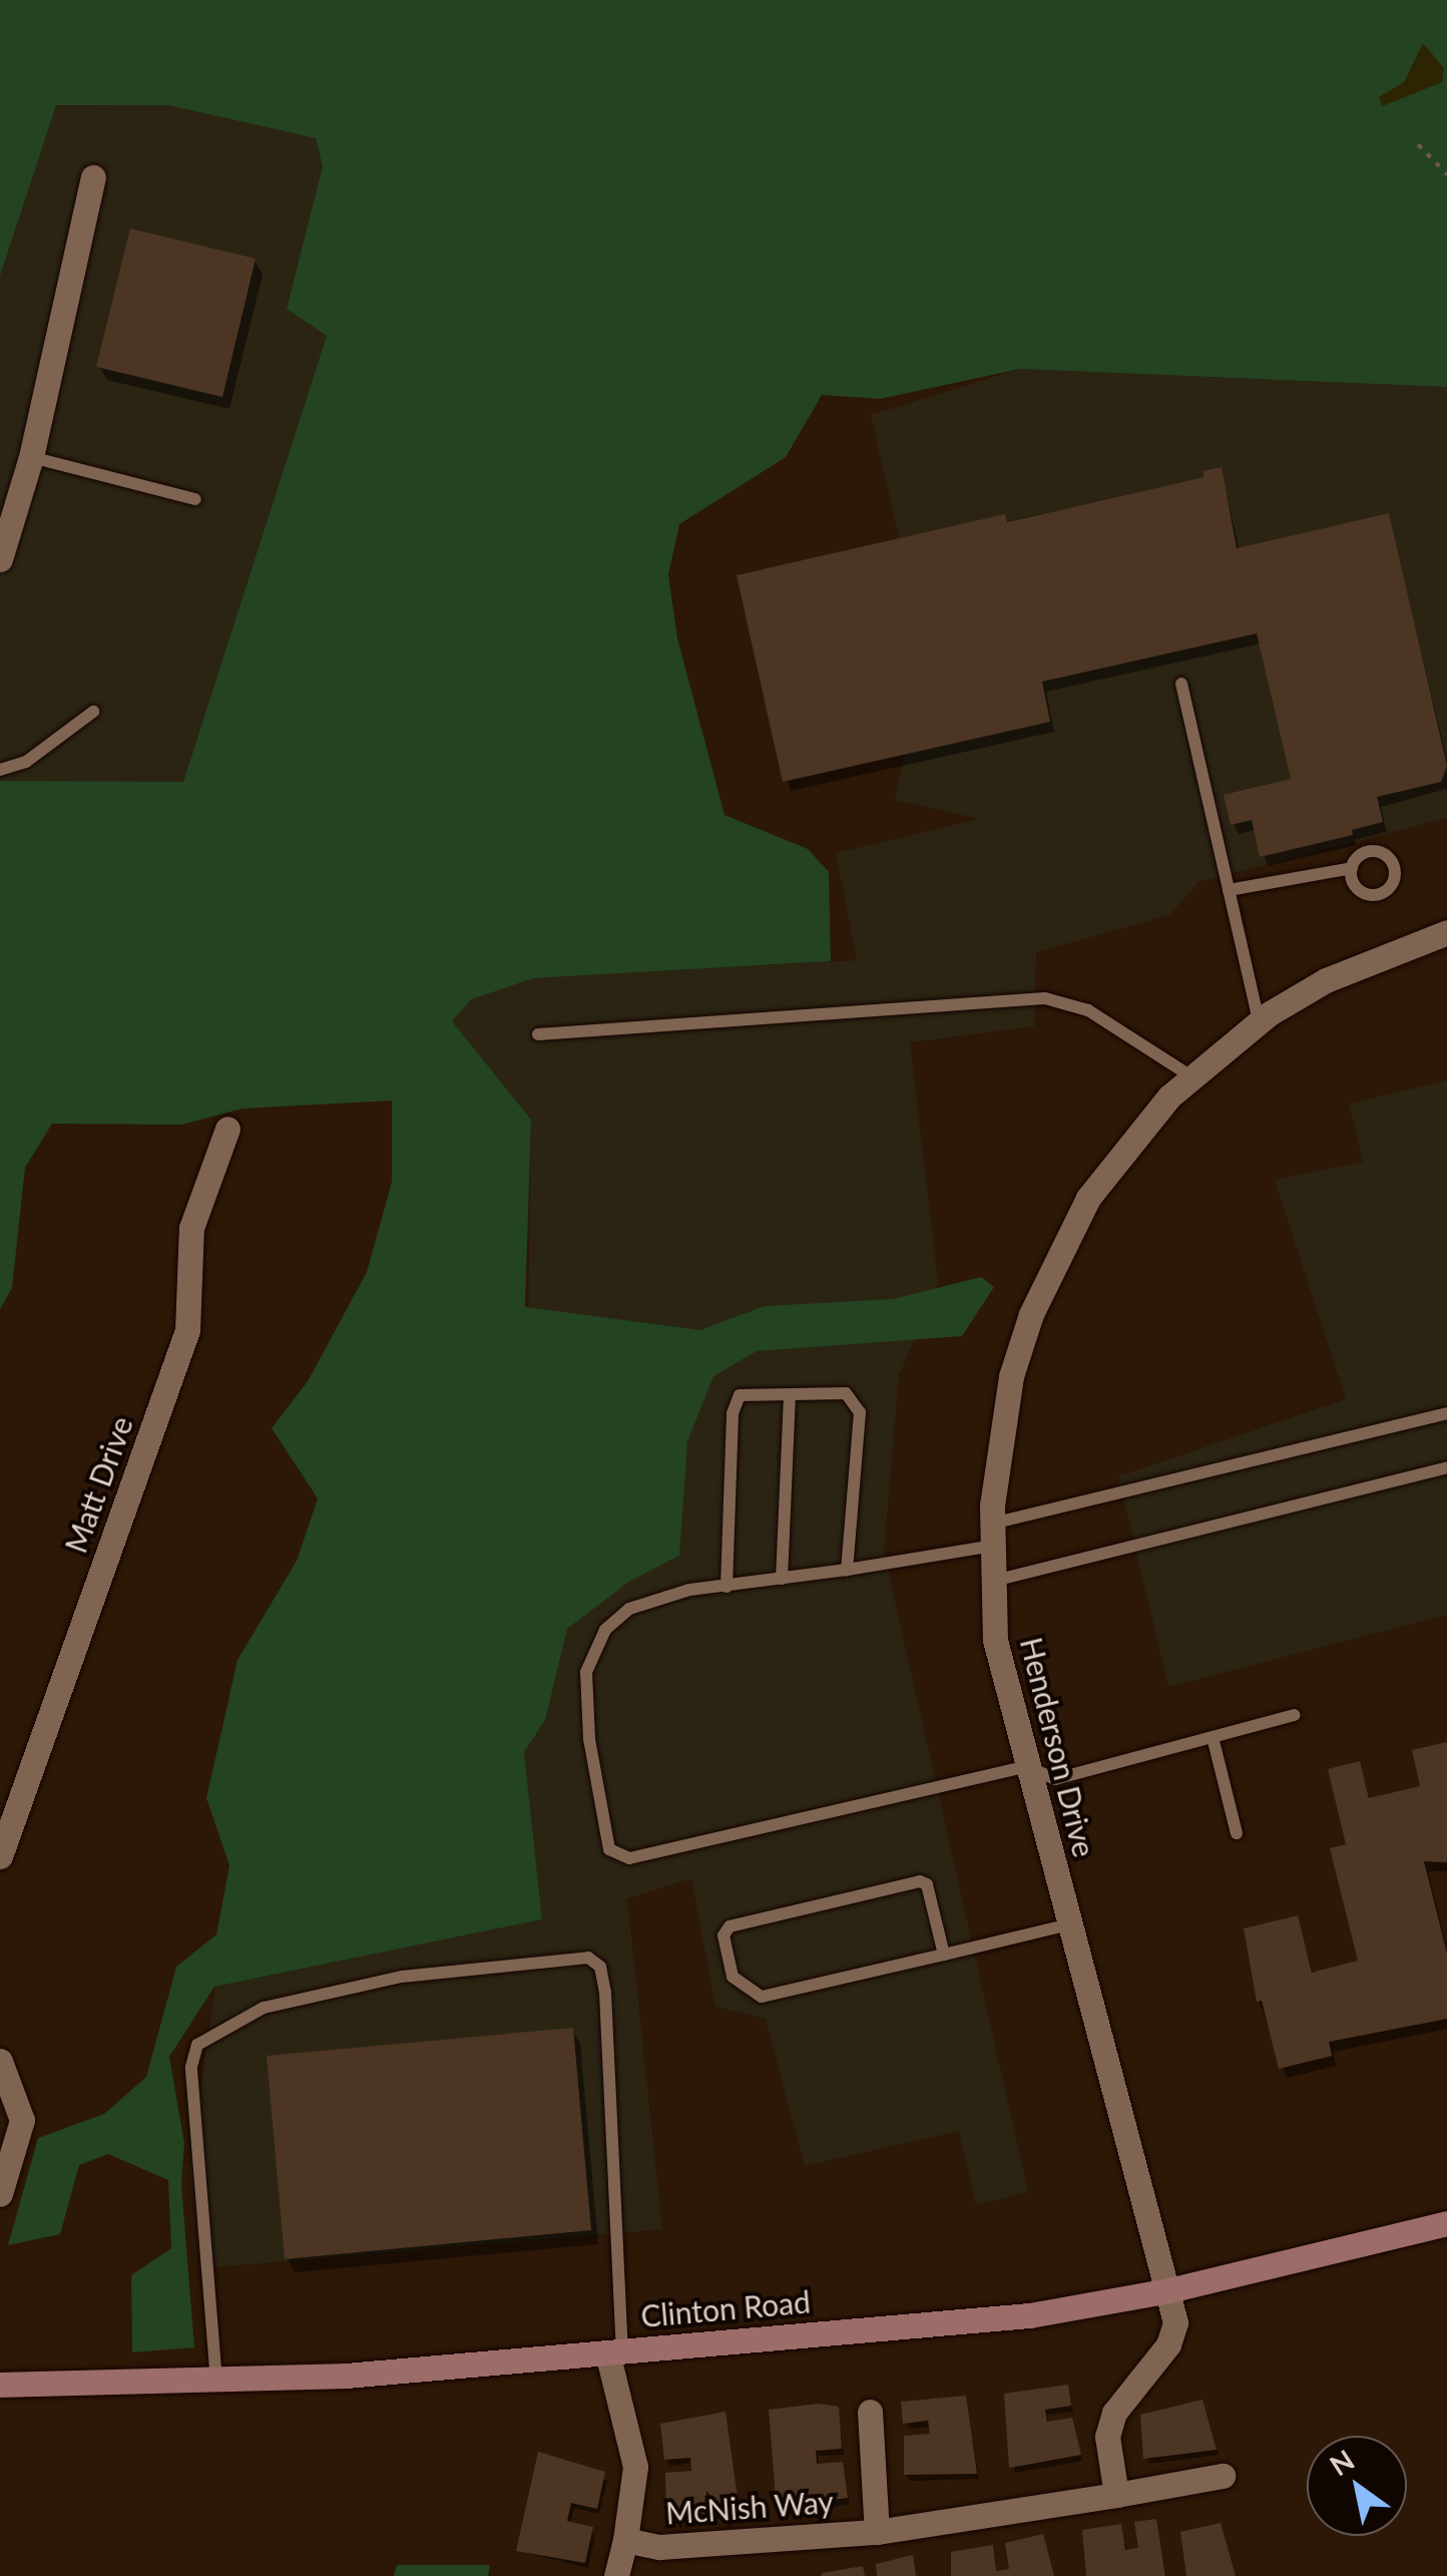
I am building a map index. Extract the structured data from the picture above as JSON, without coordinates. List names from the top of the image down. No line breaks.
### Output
{"streets":{"street":["Matt Drive","Henderson Drive","Clinton Road","McNish Way"]},"crossings":[["Henderson Drive","Clinton Road"],["Clinton Road","McNish Way"]],"north":"top left"}
